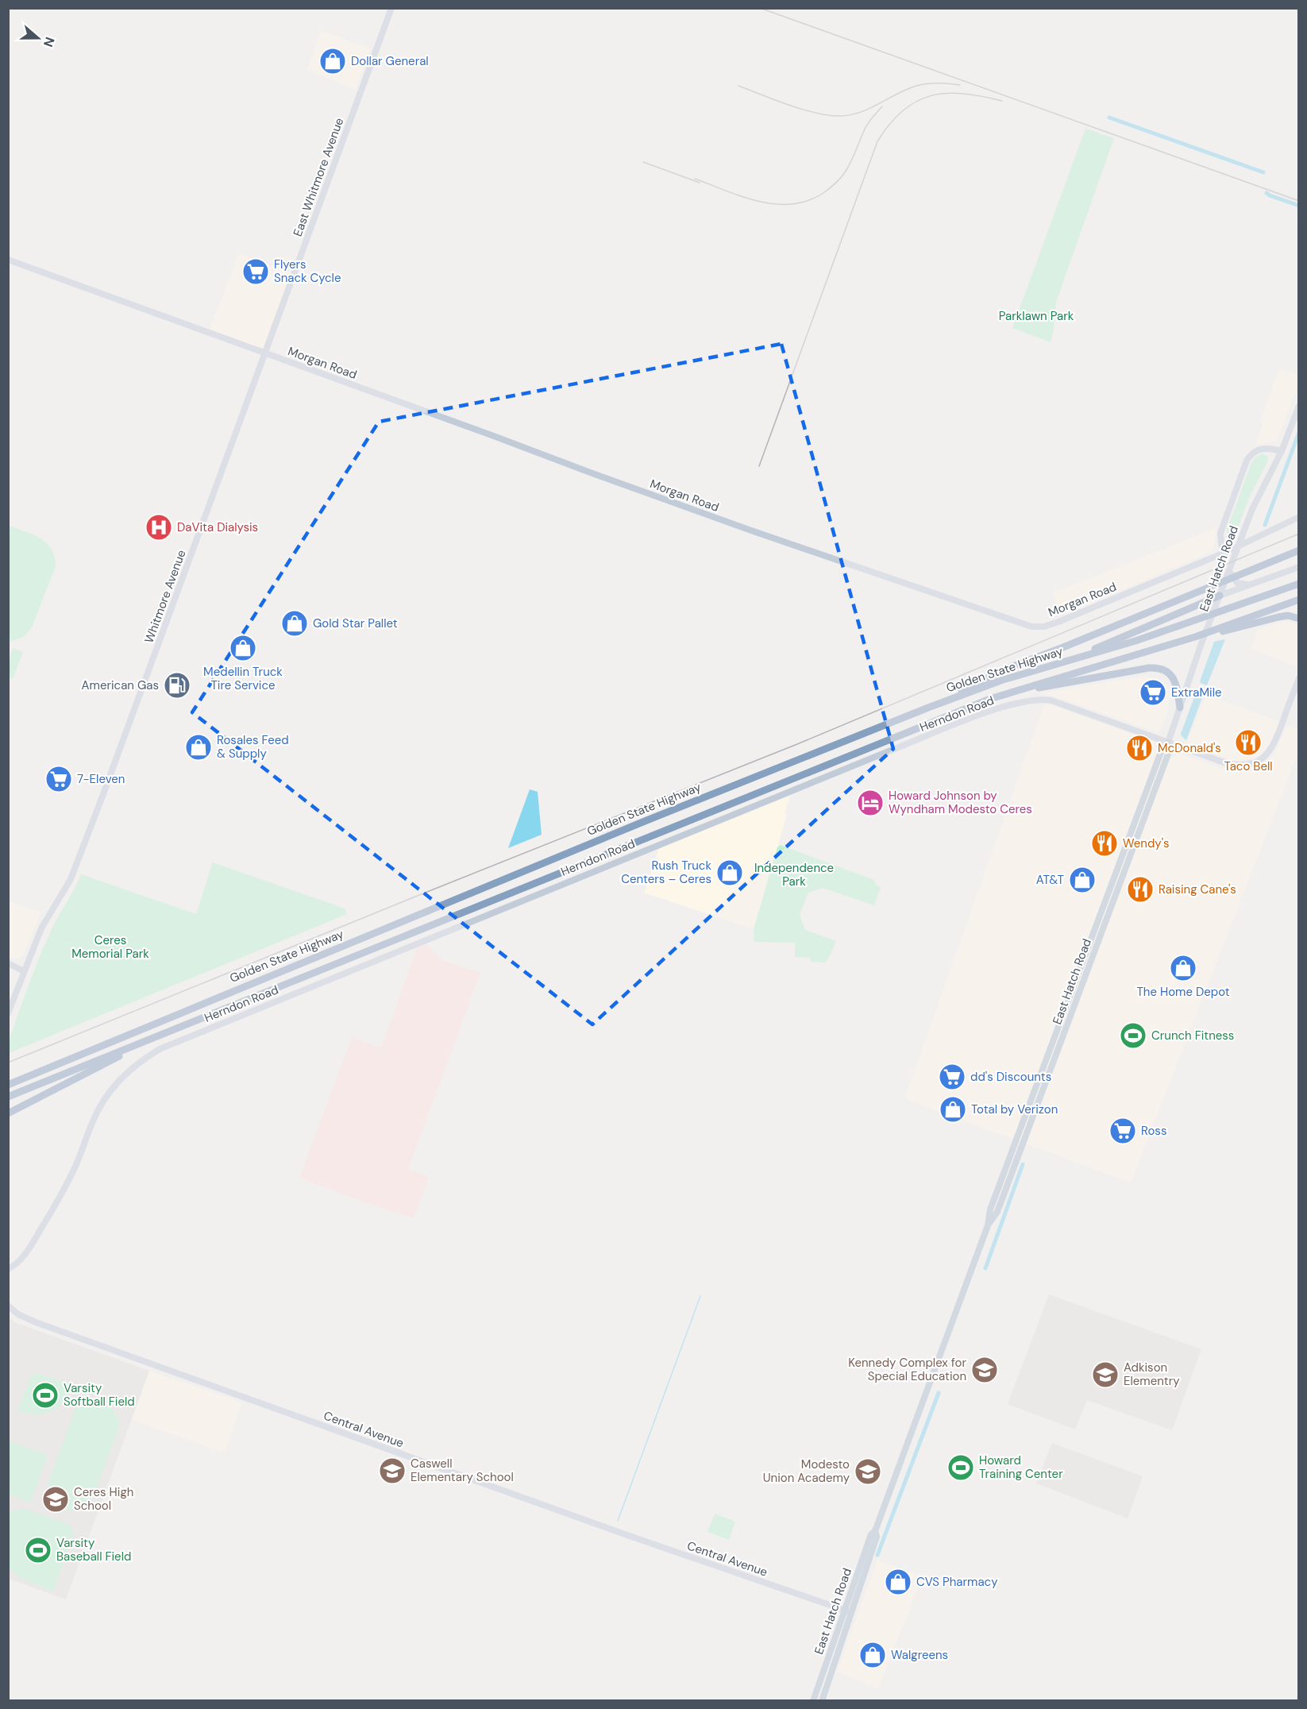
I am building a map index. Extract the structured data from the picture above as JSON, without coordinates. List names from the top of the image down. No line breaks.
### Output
{"streets":{"highway":["Golden State Highway"],"main road":["East Hatch Road"],"street":["East Whitmore Avenue","Morgan Road","Whitmore Avenue","Herndon Road","Central Avenue"]},"crossings":[["East Whitmore Avenue","Morgan Road"],["East Whitmore Avenue","Whitmore Avenue"],["Morgan Road","Whitmore Avenue"],["East Hatch Road","Herndon Road"],["East Hatch Road","Central Avenue"]],"parks":["Parklawn Park","Independence Park","Ceres Memorial Park"],"places":{"shop":["Dollar General","Gold Star Pallet","Medellin Truck Tire Service","Rosales Feed & Supply","Rush Truck Centers – Ceres","AT&T","The Home Depot","Total by Verizon","CVS Pharmacy","Walgreens"],"supermarket":["Flyers Snack Cycle","ExtraMile","7-Eleven","dd's Discounts","Ross"],"hospital":["DaVita Dialysis"],"fuel station":["American Gas"],"restaurant":["Taco Bell","McDonald's","Wendy's","Raising Cane's"],"hotel":["Howard Johnson by Wyndham Modesto Ceres"],"sports":["Crunch Fitness","Varsity Softball Field","Howard Training Center","Varsity Baseball Field"],"school or university":["Kennedy Complex for Special Education","Adkison Elementry","Caswell Elementary School","Modesto Union Academy","Ceres High School"]},"north":"right"}
